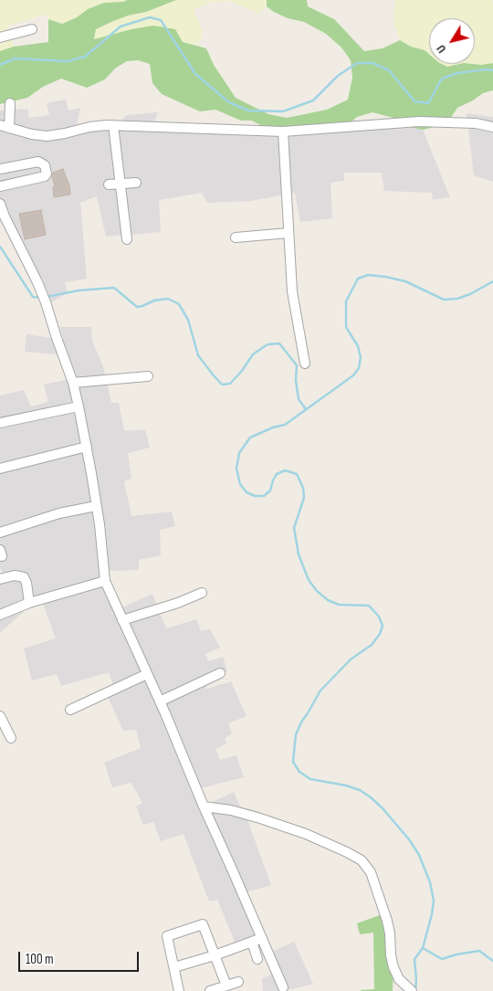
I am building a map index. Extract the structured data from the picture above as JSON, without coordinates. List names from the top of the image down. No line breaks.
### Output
{"scale_bar":"100 m","north":"bottom left"}
